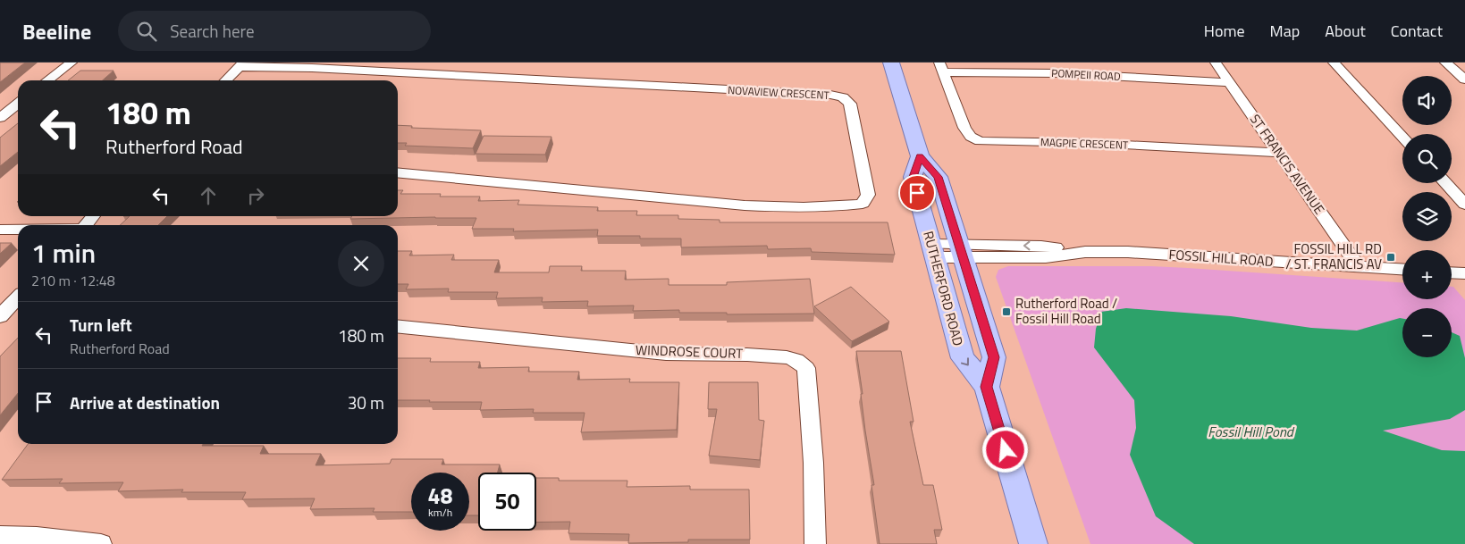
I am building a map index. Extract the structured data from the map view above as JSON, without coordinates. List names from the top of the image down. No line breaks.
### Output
{"streets":{"main road":["RUTHERFORD ROAD"],"street":["POMPEII ROAD","NOVAVIEW CRESCENT","MAGPIE CRESCENT","ST FRANCIS AVENUE","FOSSIL HILL ROAD","WINDROSE COURT"]},"crossings":[["POMPEII ROAD","MAGPIE CRESCENT"],["POMPEII ROAD","ST FRANCIS AVENUE"],["MAGPIE CRESCENT","ST FRANCIS AVENUE"],["ST FRANCIS AVENUE","FOSSIL HILL ROAD"],["FOSSIL HILL ROAD","RUTHERFORD ROAD"]],"water":["Fossil Hill Pond"],"places":{"transit":["FOSSIL HILL RD / ST. FRANCIS AV","Rutherford Road / Fossil Hill Road"]},"page":{"header":"Beeline","search":"Search here","nav":["Home","Map","About","Contact"],"map_buttons":["+","−"],"turn":["180 m","Rutherford Road"],"heading":["1 min","210 m · 12:48"],"list":[{"name":"Turn left","note":"Rutherford Road","value":"180 m"},{"name":"Arrive at destination","value":"30 m"}],"speed":"48 km/h","limit":"50"}}
